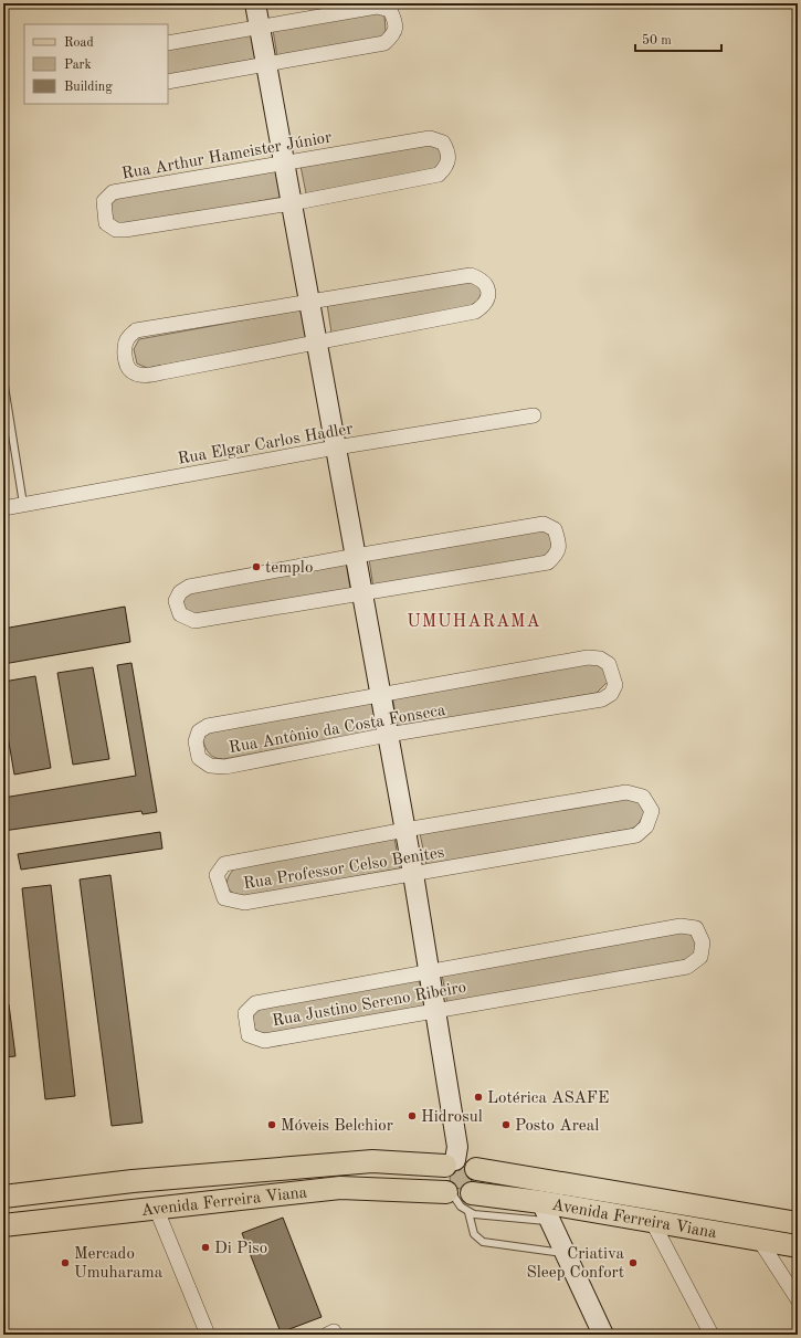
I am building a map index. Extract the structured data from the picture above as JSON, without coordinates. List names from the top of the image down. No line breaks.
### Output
{"streets":{"main road":["Avenida Ferreira Viana"],"street":["Rua Arthur Hameister Júnior","Rua Elgar Carlos Hadler","Rua Antônio da Costa Fonseca","Rua Professor Celso Benites","Rua Justino Sereno Ribeiro"]},"districts":["UMUHARAMA"],"places":["templo","Lotérica ASAFE","Hidrosul","Móveis Belchior","Posto Areal","Di Piso","Mercado Umuharama","Criativa Sleep Confort"],"legend":["Road","Park","Building"],"scale_bar":"50 m"}
